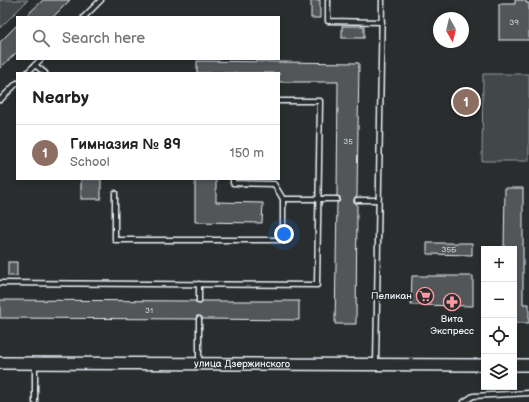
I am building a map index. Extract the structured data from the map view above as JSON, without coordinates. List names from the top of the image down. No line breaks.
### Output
{"streets":{"main road":["улица Дзержинского"]},"places":{"supermarket":["Пеликан"],"pharmacy":["Вита Экспресс"]},"house_numbers":["39","35","35Б","31"],"north":"bottom","page":{"search":"Search here","heading":"Nearby","pins":"1","list":[{"mark":"1","name":"Гимназия № 89","note":"School","value":"150 m"}],"map_buttons":["+","−"]}}
